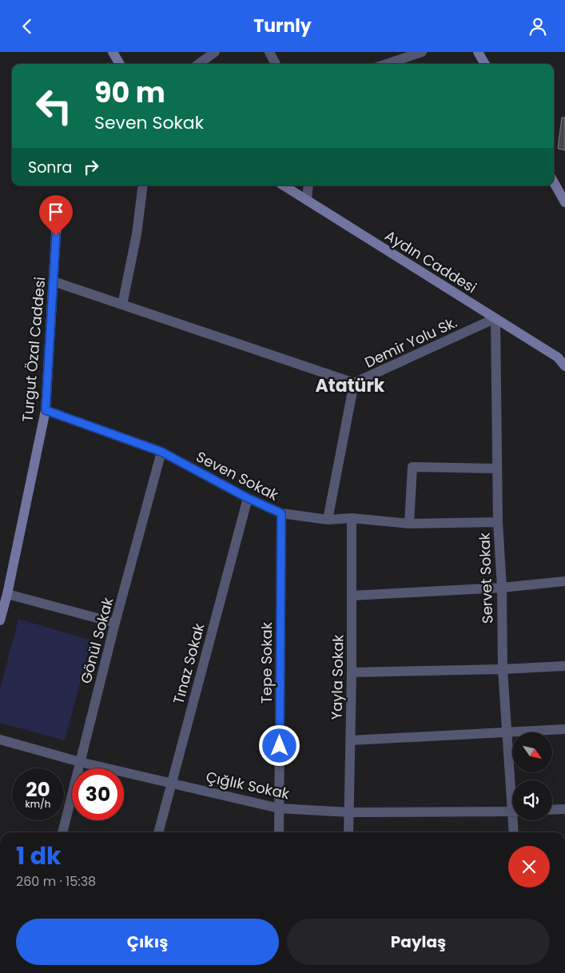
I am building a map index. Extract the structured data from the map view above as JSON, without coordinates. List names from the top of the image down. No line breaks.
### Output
{"streets":{"main road":["Aydın Caddesi","Turgut Özal Caddesi"],"street":["Demir Yolu Sk.","Seven Sokak","Servet Sokak","Gönül Sokak","Tepe Sokak","Tınaz Sokak","Yayla Sokak","Çığlık Sokak"]},"crossings":[["Aydın Caddesi","Demir Yolu Sk."],["Aydın Caddesi","Servet Sokak"],["Demir Yolu Sk.","Seven Sokak"],["Demir Yolu Sk.","Servet Sokak"],["Turgut Özal Caddesi","Seven Sokak"],["Seven Sokak","Servet Sokak"],["Seven Sokak","Gönül Sokak"],["Seven Sokak","Tepe Sokak"],["Seven Sokak","Tınaz Sokak"],["Seven Sokak","Yayla Sokak"],["Gönül Sokak","Çığlık Sokak"],["Tepe Sokak","Çığlık Sokak"],["Tınaz Sokak","Çığlık Sokak"],["Yayla Sokak","Çığlık Sokak"]],"districts":["Atatürk"],"north":"bottom right","page":{"header":"Turnly","turn":["90 m","Seven Sokak"],"then":"Sonra","speed":"20 km/h","limit":"30","heading":["1 dk","260 m · 15:38"],"buttons":["Çıkış","Paylaş"]}}
